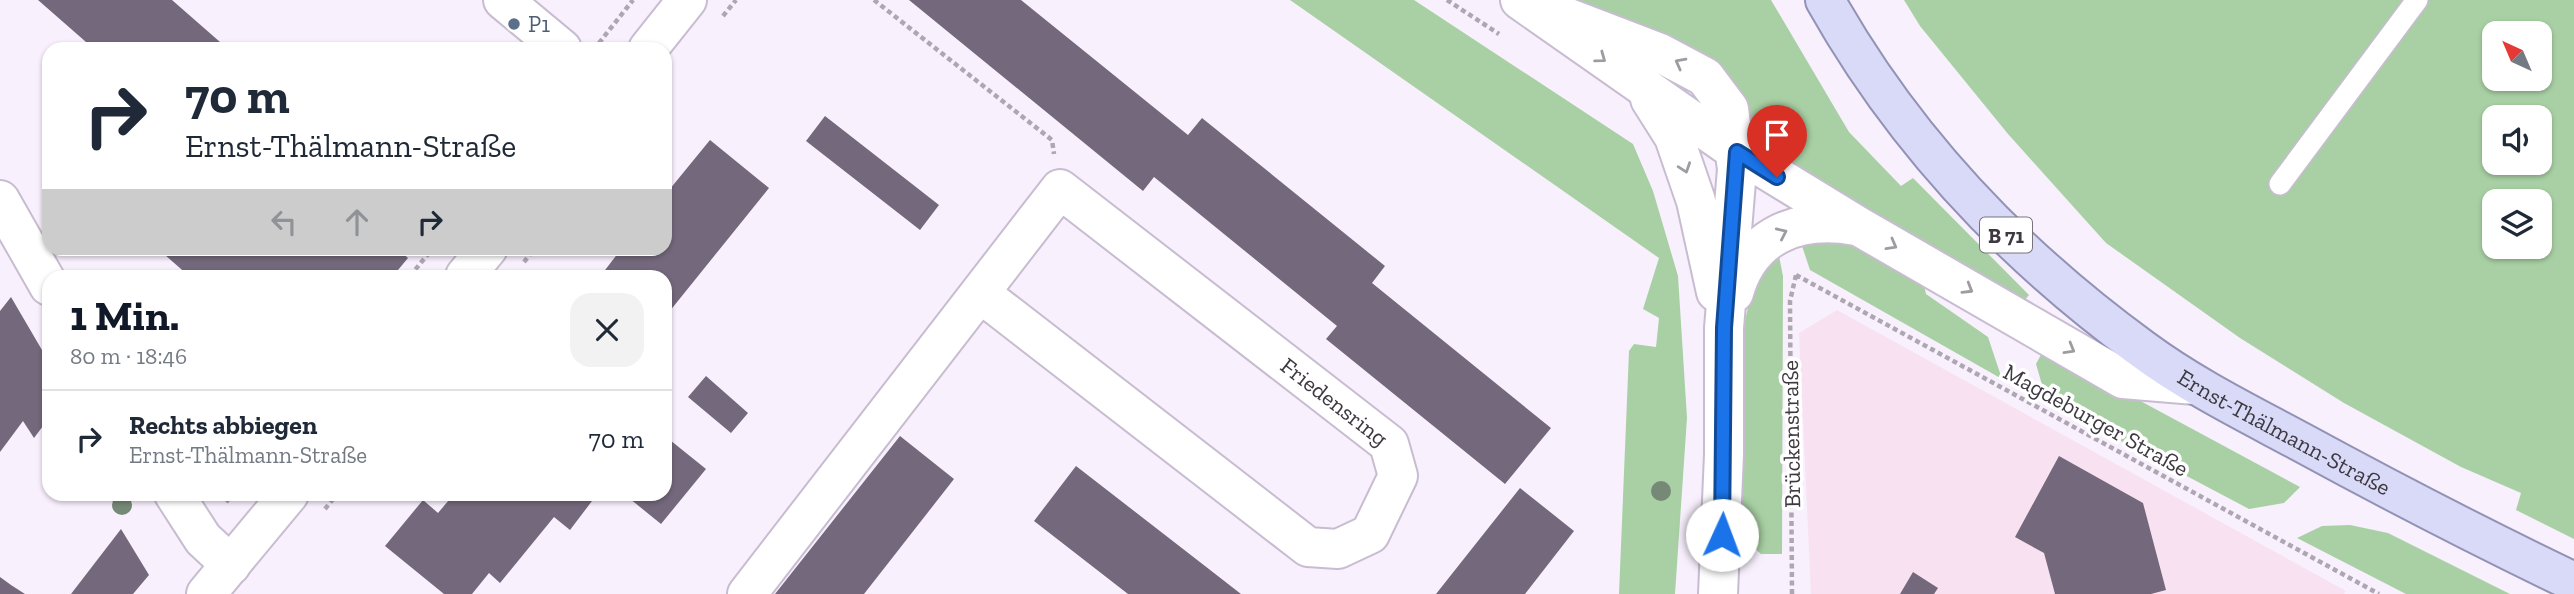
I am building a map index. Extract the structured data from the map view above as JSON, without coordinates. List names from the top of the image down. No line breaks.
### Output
{"streets":{"main road":["B 71","Ernst-Thälmann-Straße"],"street":["Friedensring"],"path":["Magdeburger Straße","Brückenstraße"]},"crossings":[["B 71","Ernst-Thälmann-Straße"],["Magdeburger Straße","Brückenstraße"]],"places":["P1"],"north":"top left","page":{"turn":["70 m","Ernst-Thälmann-Straße"],"heading":["1 Min.","80 m · 18:46"],"list":[{"name":"Rechts abbiegen","note":"Ernst-Thälmann-Straße","value":"70 m"}]}}
